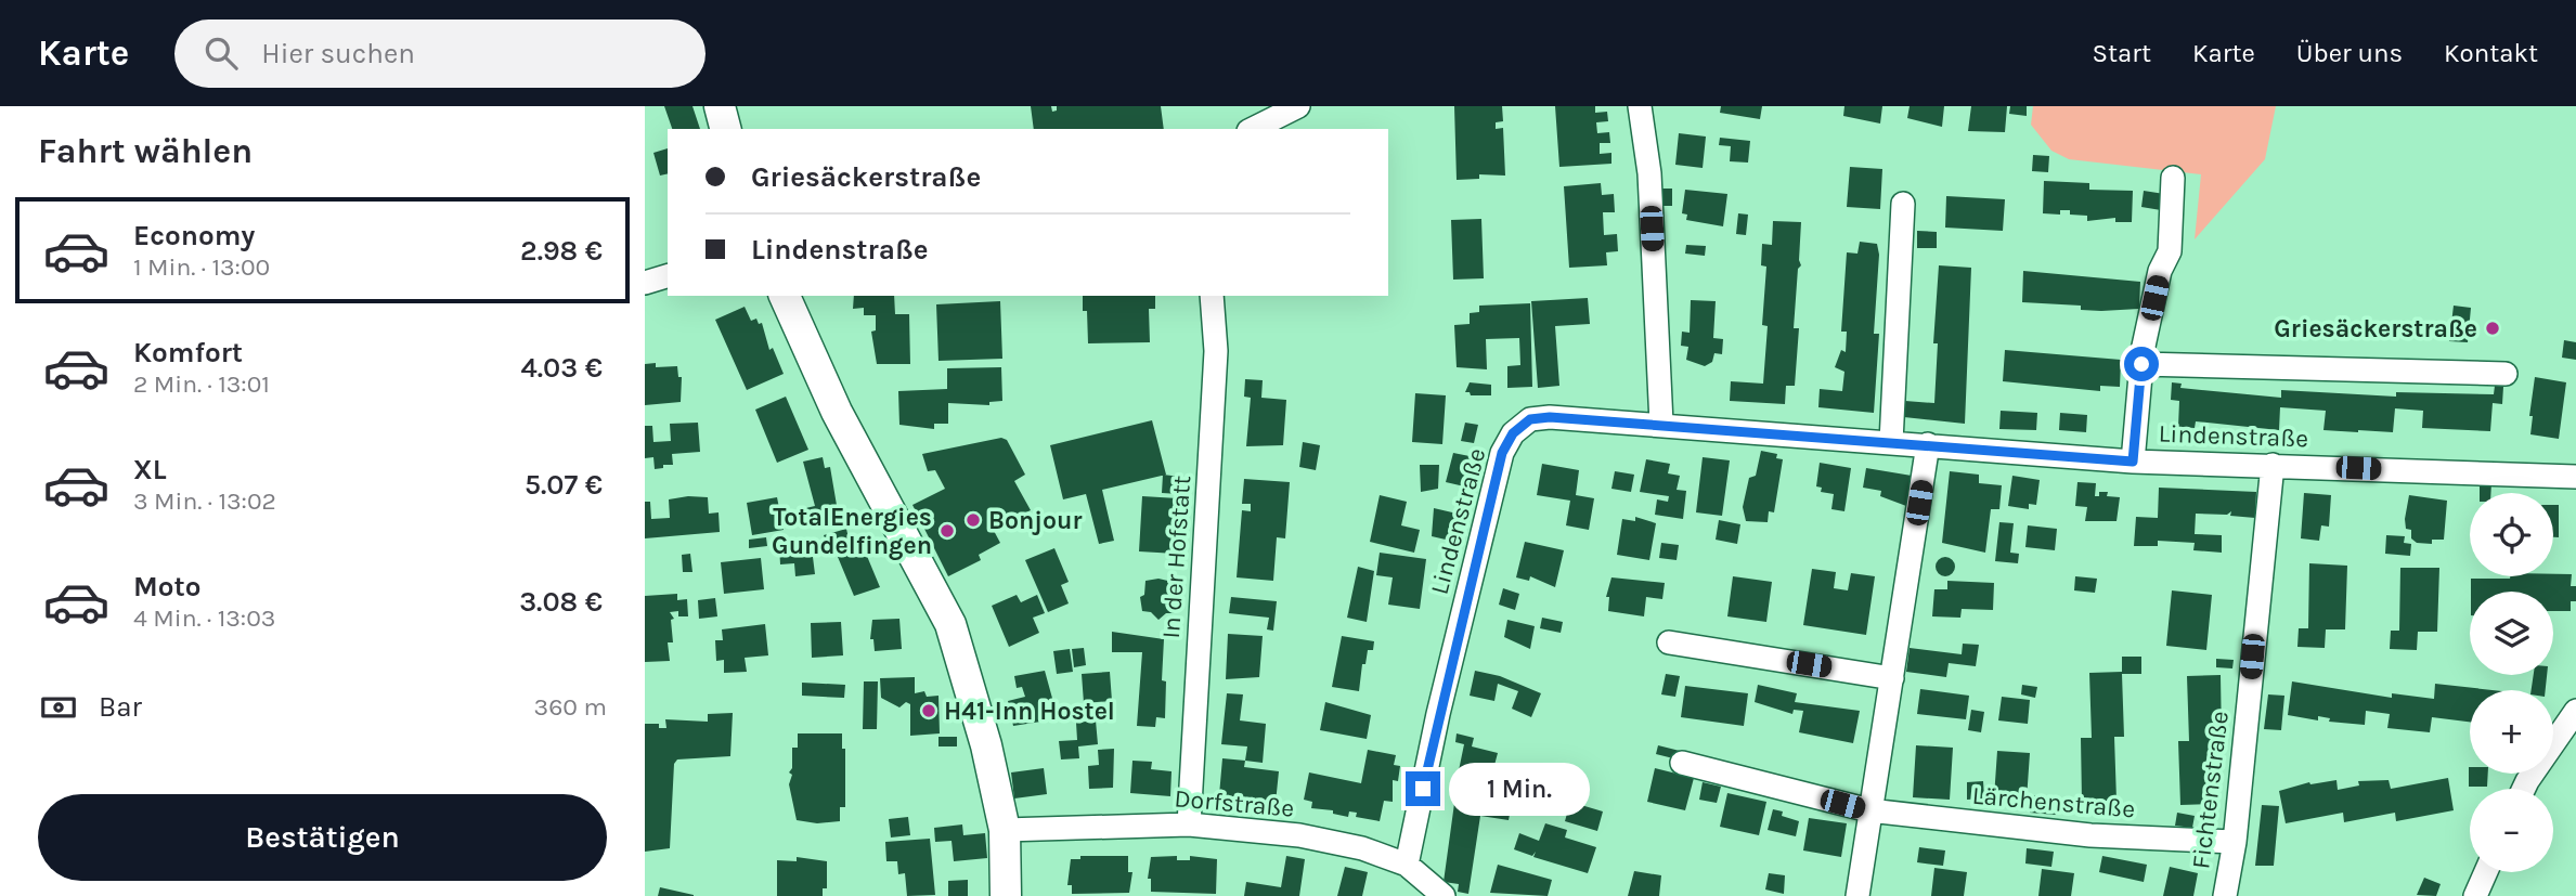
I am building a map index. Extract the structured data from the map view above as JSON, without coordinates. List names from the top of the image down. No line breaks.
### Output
{"streets":{"street":["Lindenstraße","In der Hofstatt","Fichtenstraße","Lärchenstraße","Dorfstraße"]},"crossings":[["Lindenstraße","Fichtenstraße"],["Lindenstraße","Dorfstraße"],["In der Hofstatt","Dorfstraße"],["Fichtenstraße","Lärchenstraße"]],"places":["Griesäckerstraße","Bonjour","TotalEnergies Gundelfingen","H41-Inn Hostel"],"page":{"header":"Karte","search":"Hier suchen","nav":["Start","Karte","Über uns","Kontakt"],"heading":"Fahrt wählen","banner":["Griesäckerstraße","Lindenstraße"],"list":[{"name":"Economy","note":"1 Min. · 13:00","value":"2.98 €"},{"name":"Komfort","note":"2 Min. · 13:01","value":"4.03 €"},{"name":"XL","note":"3 Min. · 13:02","value":"5.07 €"},{"name":"Moto","note":"4 Min. · 13:03","value":"3.08 €"}],"map_buttons":["+","−"],"pay":["Bar","360 m"],"bubble":"1 Min.","buttons":"Bestätigen"}}
